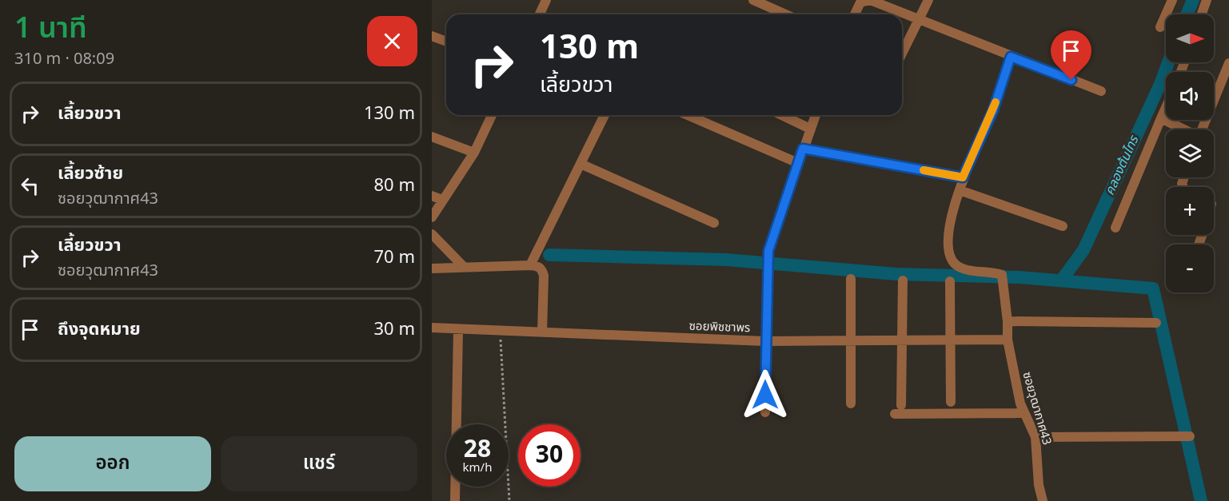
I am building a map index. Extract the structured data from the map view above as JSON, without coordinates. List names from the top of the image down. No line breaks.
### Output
{"streets":{"street":["ซอยพิชชาพร","ซอยวุฒากาศ43"]},"crossings":[["ซอยพิชชาพร","ซอยวุฒากาศ43"]],"water":["คลองต้นไทร"],"north":"right","page":{"heading":["1 นาที","310 m · 08:09"],"map_buttons":["+","−"],"turn":["130 m","เลี้ยวขวา"],"list":[{"name":"เลี้ยวขวา","value":"130 m"},{"name":"เลี้ยวซ้าย","note":"ซอยวุฒากาศ43","value":"80 m"},{"name":"เลี้ยวขวา","note":"ซอยวุฒากาศ43","value":"70 m"},{"name":"ถึงจุดหมาย","value":"30 m"}],"speed":"28 km/h","limit":"30","buttons":["ออก","แชร์"]}}
